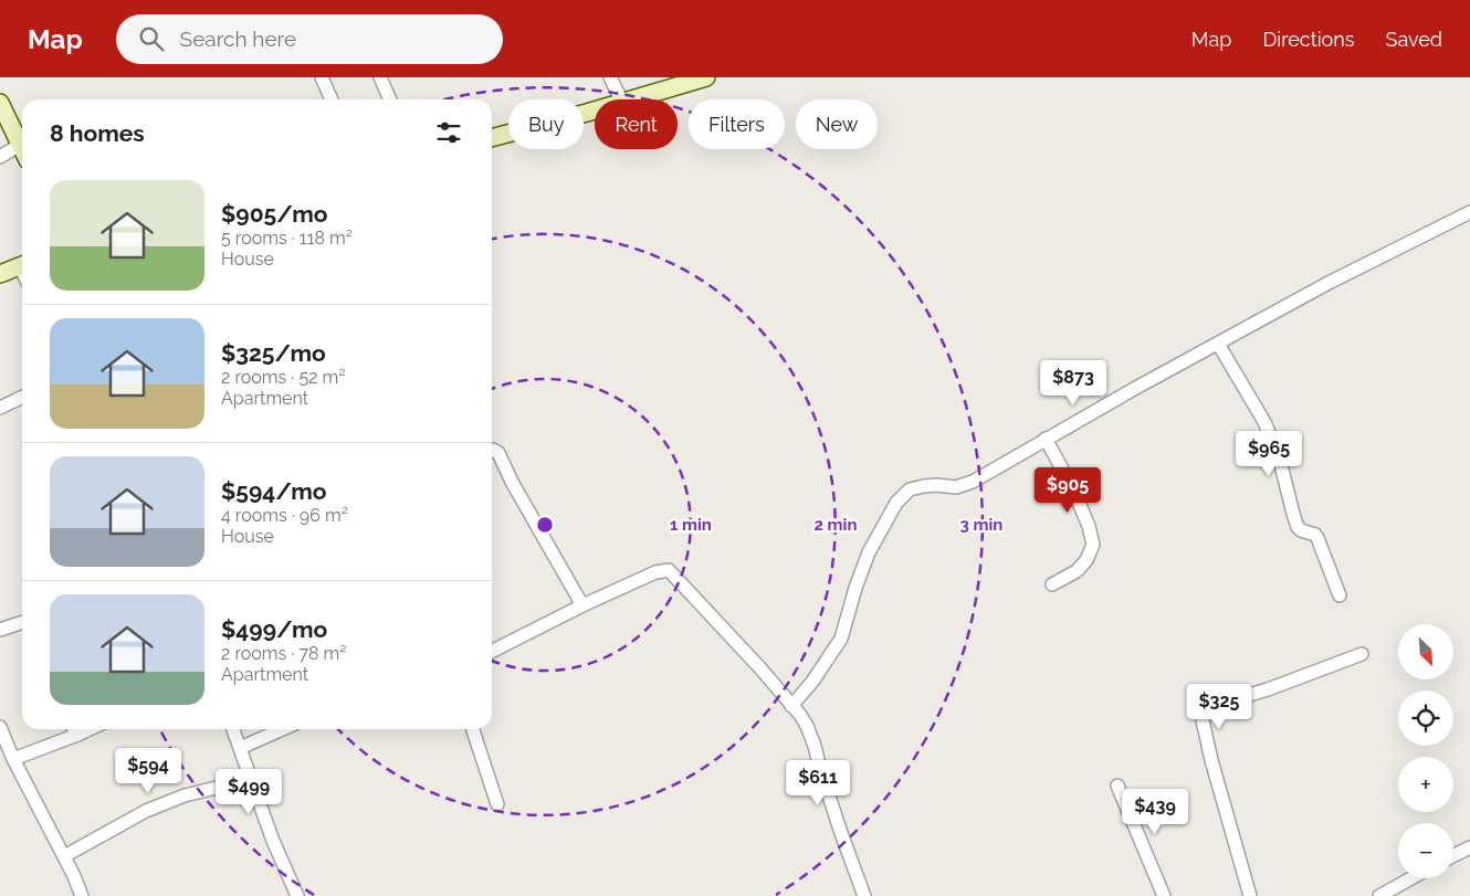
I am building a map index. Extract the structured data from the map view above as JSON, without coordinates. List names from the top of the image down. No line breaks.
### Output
{"north":"bottom right","page":{"header":"Map","search":"Search here","nav":["Map","Directions","Saved"],"chip":["Buy","Rent","Filters","New"],"heading":"8 homes","list":[{"name":"$905/mo","note":"5 rooms · 118 m² · House"},{"name":"$325/mo","note":"2 rooms · 52 m² · Apartment"},{"name":"$594/mo","note":"4 rooms · 96 m² · House"},{"name":"$499/mo","note":"2 rooms · 78 m² · Apartment"}],"price":["$873","$965","$905","$325","$594","$611","$499","$439"],"map_buttons":["+","−"]},"rings":["1 min","2 min","3 min"]}
